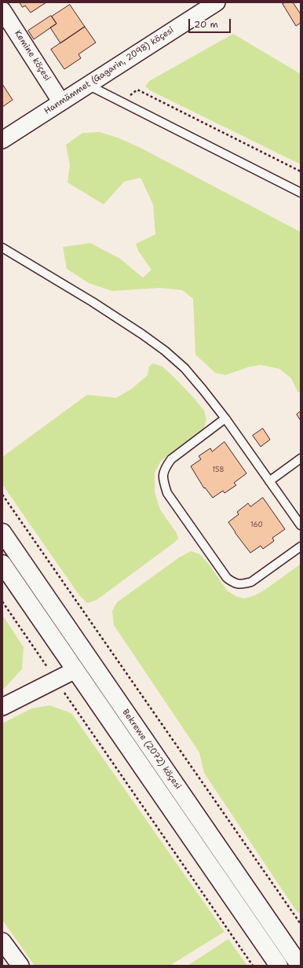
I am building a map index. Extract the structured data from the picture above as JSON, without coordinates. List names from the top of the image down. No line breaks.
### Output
{"streets":{"main road":["Bekrewe (2072) köçesi"],"street":["Kemine köçesi","Hanmämmet (Gagarin, 2098) köçesi"]},"crossings":[["Kemine köçesi","Hanmämmet (Gagarin, 2098) köçesi"]],"house_numbers":["158","160"],"scale_bar":"20 m"}
